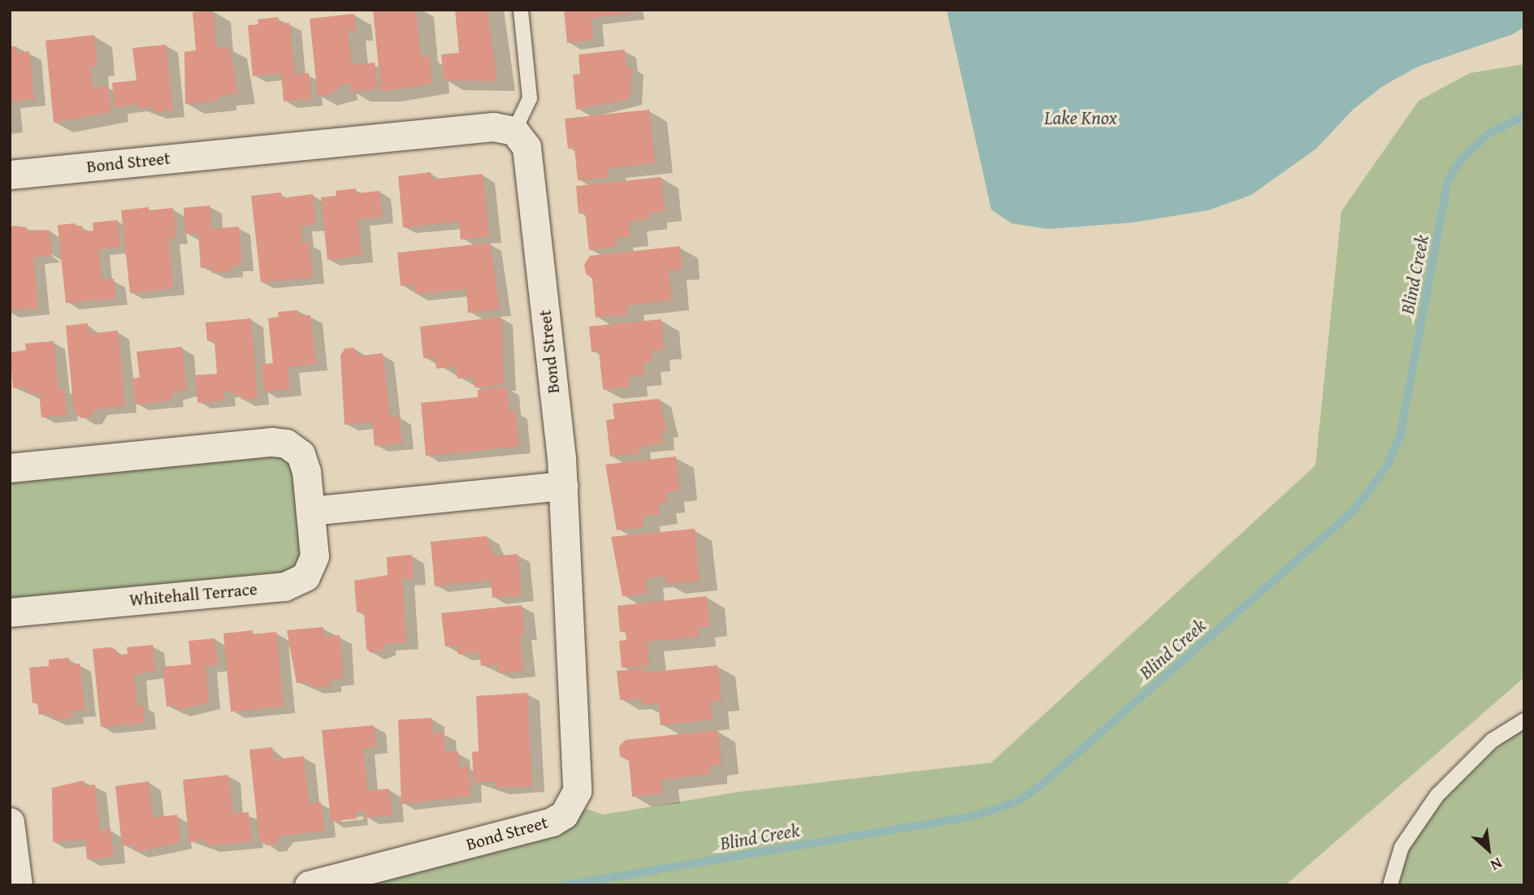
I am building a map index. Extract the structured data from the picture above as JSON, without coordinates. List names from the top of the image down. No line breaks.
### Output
{"streets":{"street":["Bond Street","Whitehall Terrace"]},"water":["Lake Knox","Blind Creek"],"north":"bottom right"}
